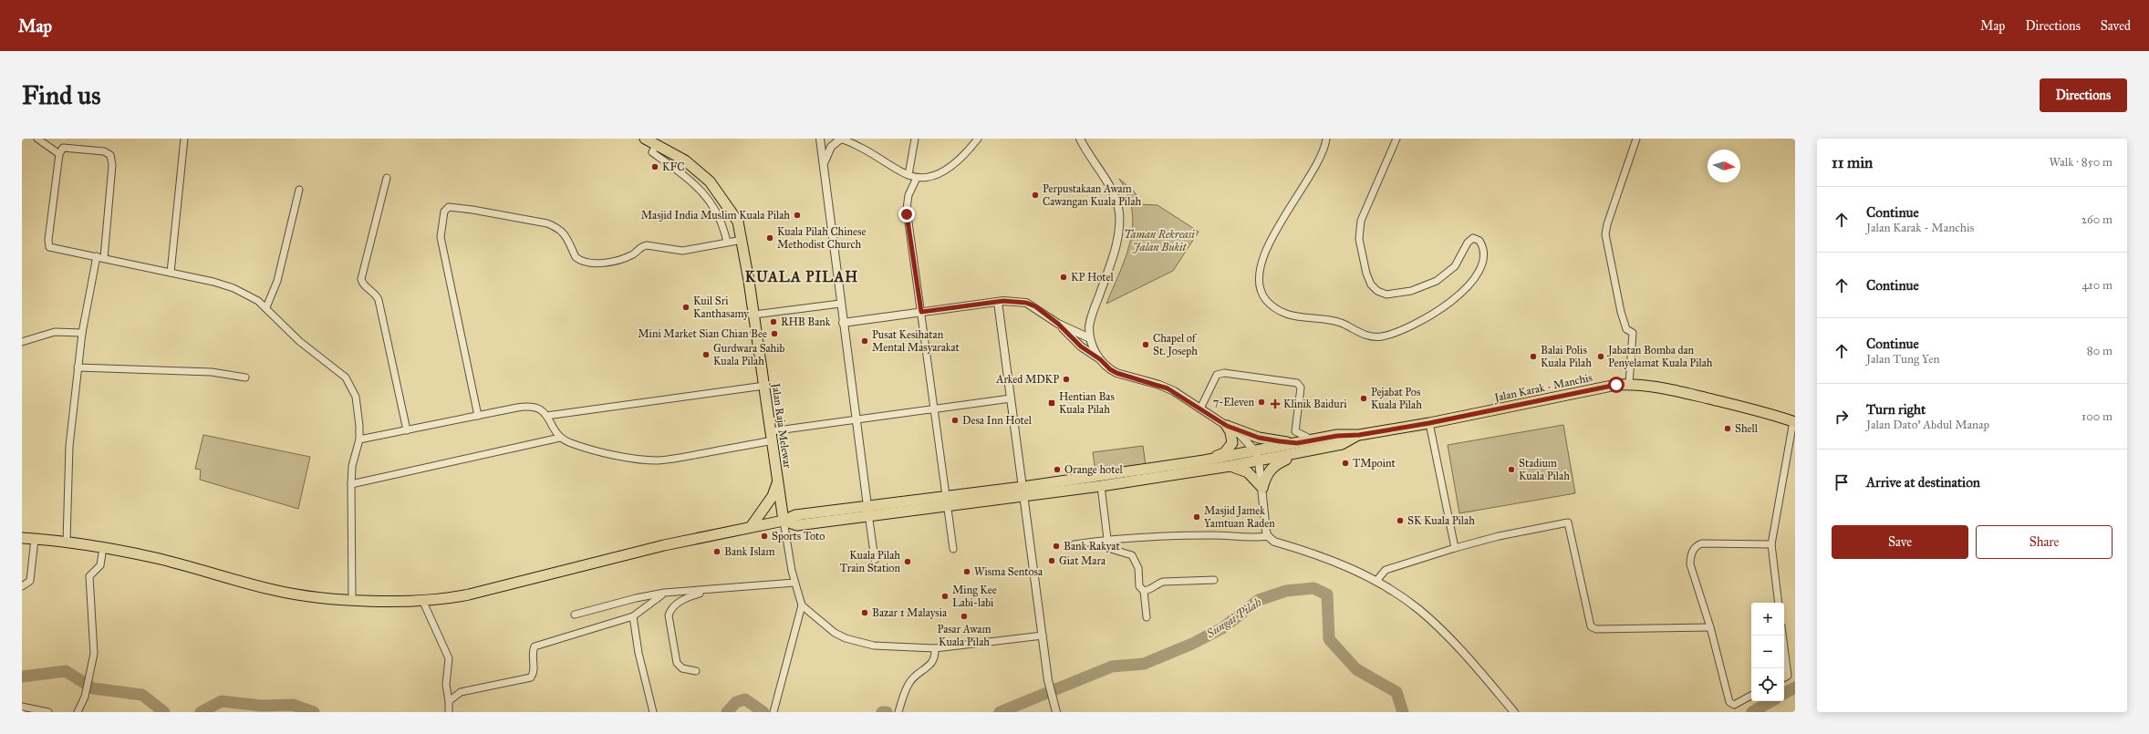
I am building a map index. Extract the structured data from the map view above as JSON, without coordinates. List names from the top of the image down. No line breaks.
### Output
{"streets":{"main road":["Jalan Karak - Manchis","Jalan Raja Melewar"]},"districts":["KUALA PILAH"],"water":["Sungai Pilah"],"parks":["Taman Rekreasi Jalan Bukit"],"places":{"other":["KFC","Perpustakaan Awam Cawangan Kuala Pilah","Masjid India Muslim Kuala Pilah","Kuala Pilah Chinese Methodist Church","KP Hotel","Kuil Sri Kanthasamy","RHB Bank","Mini Market Sian Chian Bee","Pusat Kesihatan Mental Masyarakat","Chapel of St. Joseph","Gurdwara Sahib Kuala Pilah","Balai Polis Kuala Pilah","Jabatan Bomba dan Penyelamat Kuala Pilah","Arked MDKP","Pejabat Pos Kuala Pilah","7-Eleven","Desa Inn Hotel","Shell","TMpoint","Orange hotel","Stadium Kuala Pilah","Masjid Jamek Yamtuan Raden","SK Kuala Pilah","Sports Toto","Bank Rakyat","Bank Islam","Giat Mara","Kuala Pilah Train Station","Wisma Sentosa","Ming Kee Labi-labi","Bazar 1 Malaysia","Pasar Awam Kuala Pilah"],"transit":["Hentian Bas Kuala Pilah"],"health":["Klinik Baiduri"]},"north":"right","page":{"header":"Map","nav":["Map","Directions","Saved"],"buttons":["Directions",["Save","Share"]],"title":"Find us","heading":["11 min","Walk · 850 m"],"list":[["Continue","Jalan Karak - Manchis","260 m"],["Continue","410 m"],["Continue","Jalan Tung Yen","80 m"],["Turn right","Jalan Dato' Abdul Manap","100 m"],"Arrive at destination"],"map_buttons":["+","−"]}}
